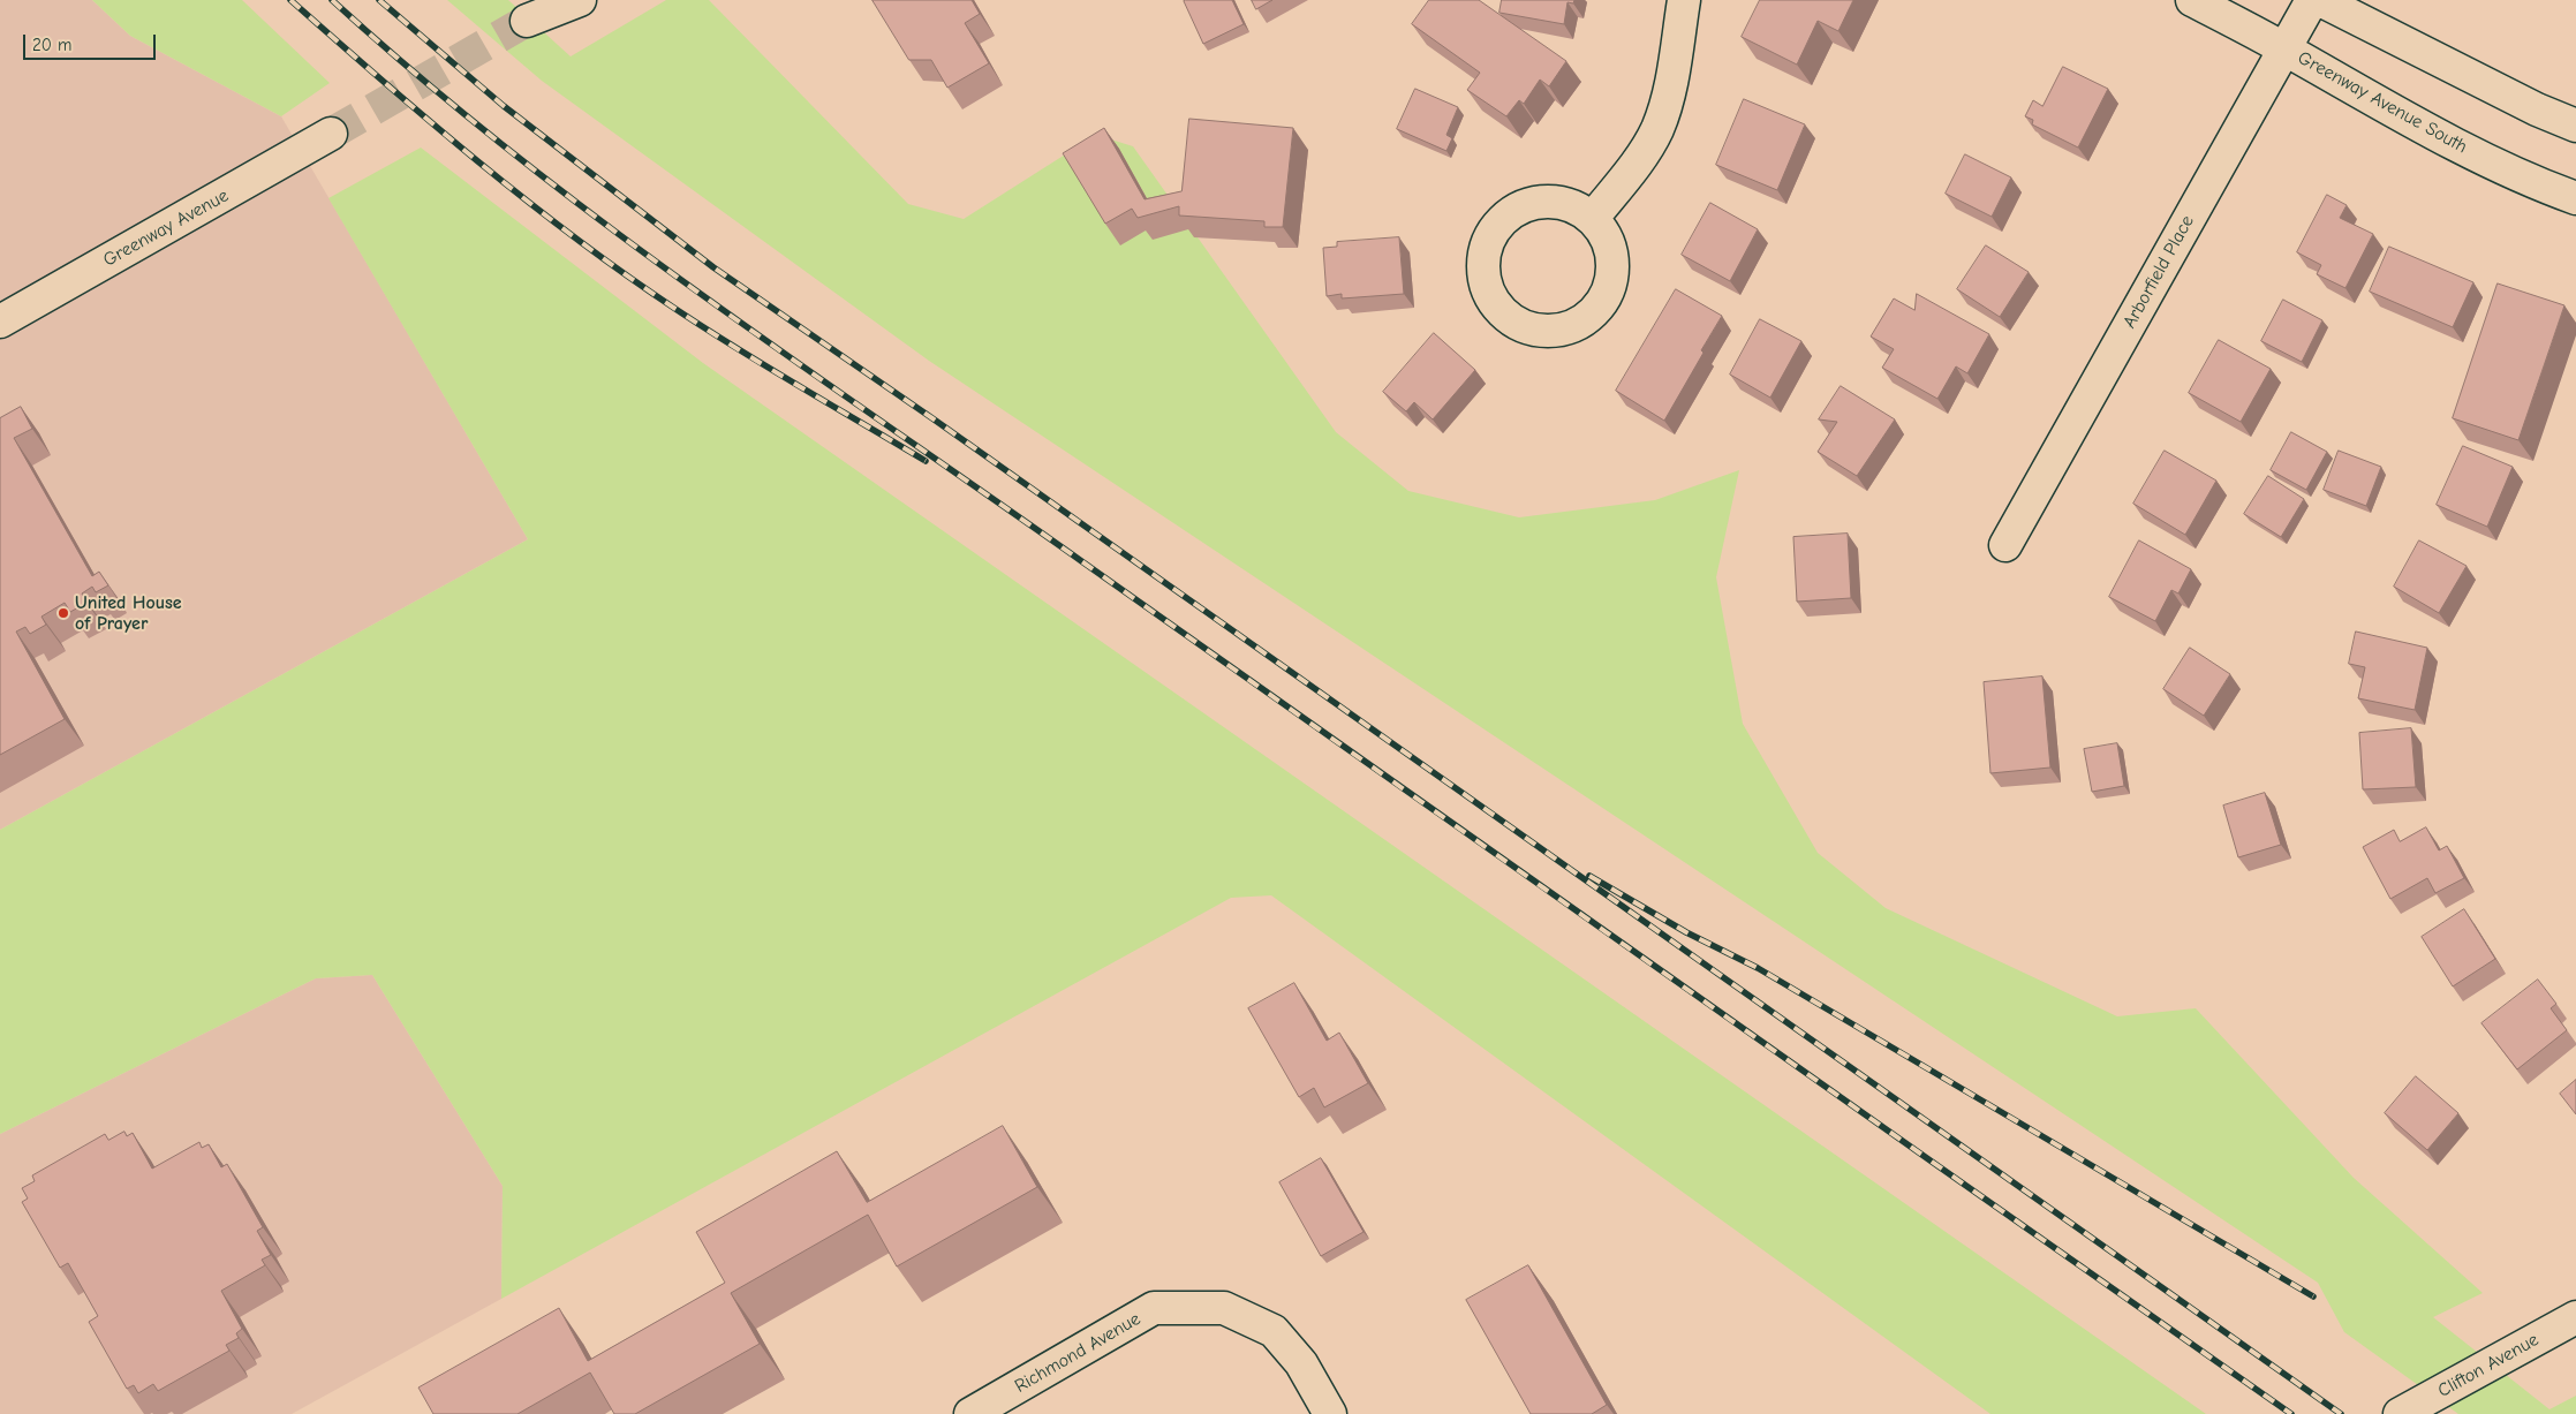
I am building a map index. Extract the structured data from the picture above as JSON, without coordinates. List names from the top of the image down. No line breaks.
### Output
{"streets":{"street":["Greenway Avenue South","Greenway Avenue","Arborfield Place","Richmond Avenue","Clifton Avenue"]},"crossings":[["Greenway Avenue South","Arborfield Place"]],"places":["United House of Prayer"],"scale_bar":"20 m"}
